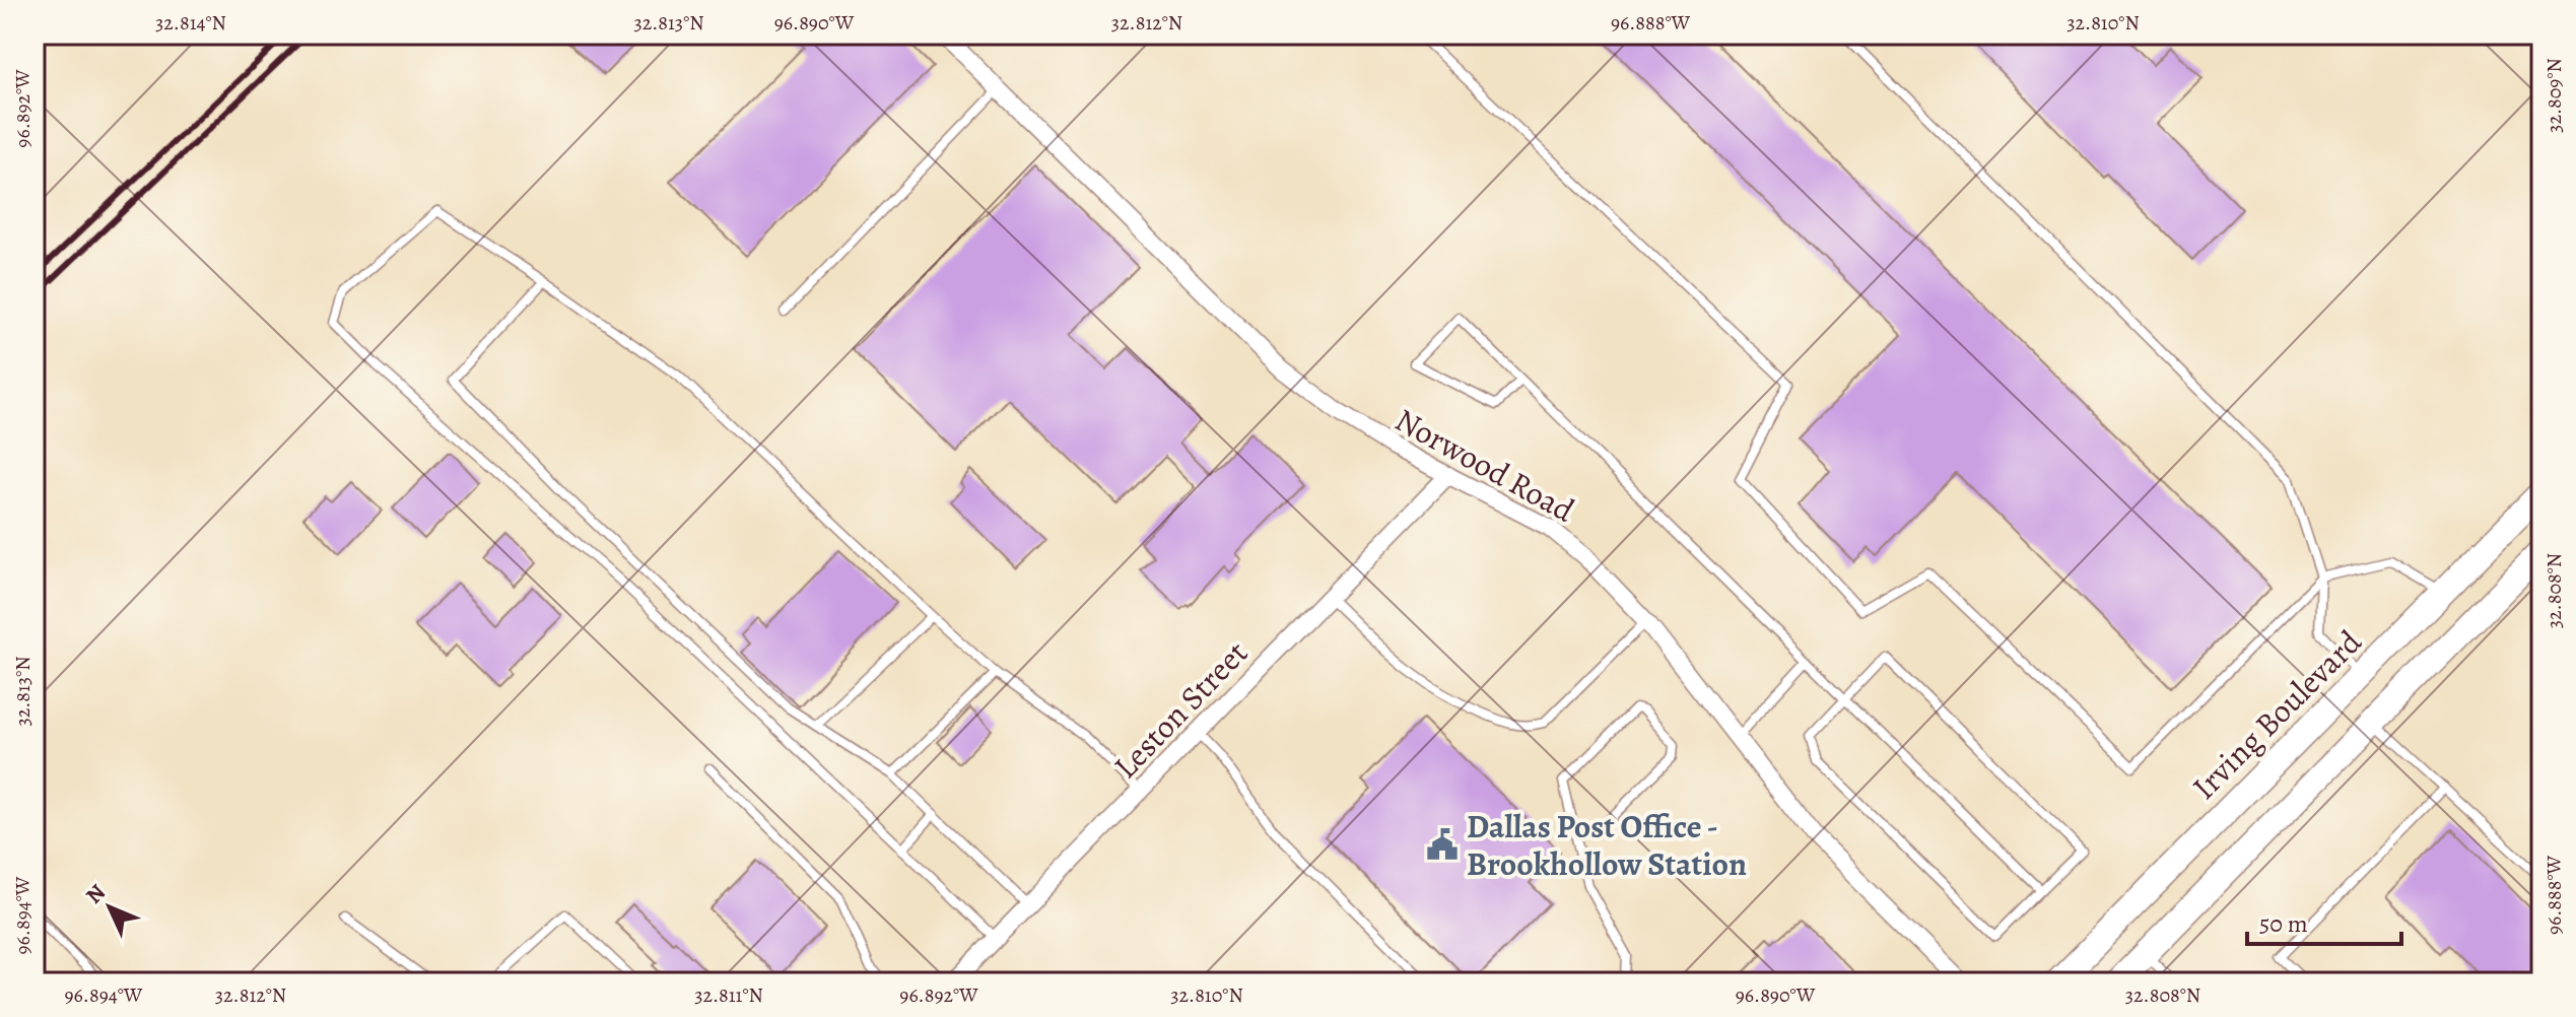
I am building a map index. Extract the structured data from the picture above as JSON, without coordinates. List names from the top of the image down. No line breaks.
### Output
{"streets":{"main road":["Irving Boulevard"],"street":["Norwood Road","Leston Street"]},"crossings":[["Norwood Road","Leston Street"]],"places":{"public building":["Dallas Post Office - Brookhollow Station"]},"scale_bar":"50 m","north":"top left","coordinates":["32.814°N","32.813°N","96.890°W","32.812°N","96.888°W","32.810°N","32.809°N","96.892°W","32.808°N","96.894°W","32.811°N"]}
